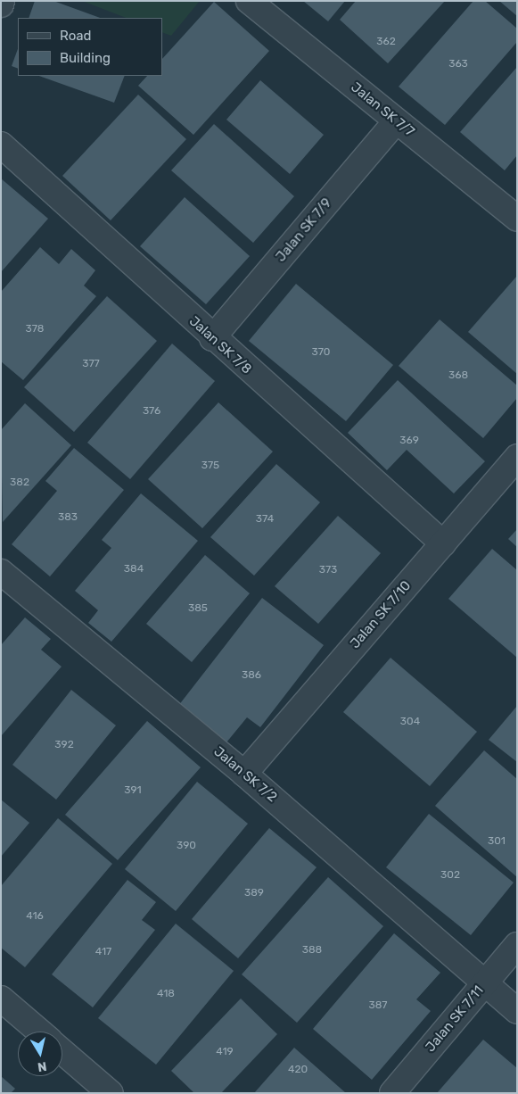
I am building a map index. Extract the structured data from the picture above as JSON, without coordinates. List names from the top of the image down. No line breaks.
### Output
{"streets":{"street":["Jalan SK 7/7","Jalan SK 7/9","Jalan SK 7/8","Jalan SK 7/10","Jalan SK 7/2","Jalan SK 7/11"]},"crossings":[["Jalan SK 7/7","Jalan SK 7/9"],["Jalan SK 7/9","Jalan SK 7/8"],["Jalan SK 7/8","Jalan SK 7/10"],["Jalan SK 7/10","Jalan SK 7/2"],["Jalan SK 7/2","Jalan SK 7/11"]],"house_numbers":["362","363","378","370","377","368","376","369","375","382","383","374","384","373","385","386","304","392","391","301","390","302","389","416","388","417","418","387","419","420"],"legend":["Road","Building"],"north":"bottom"}
